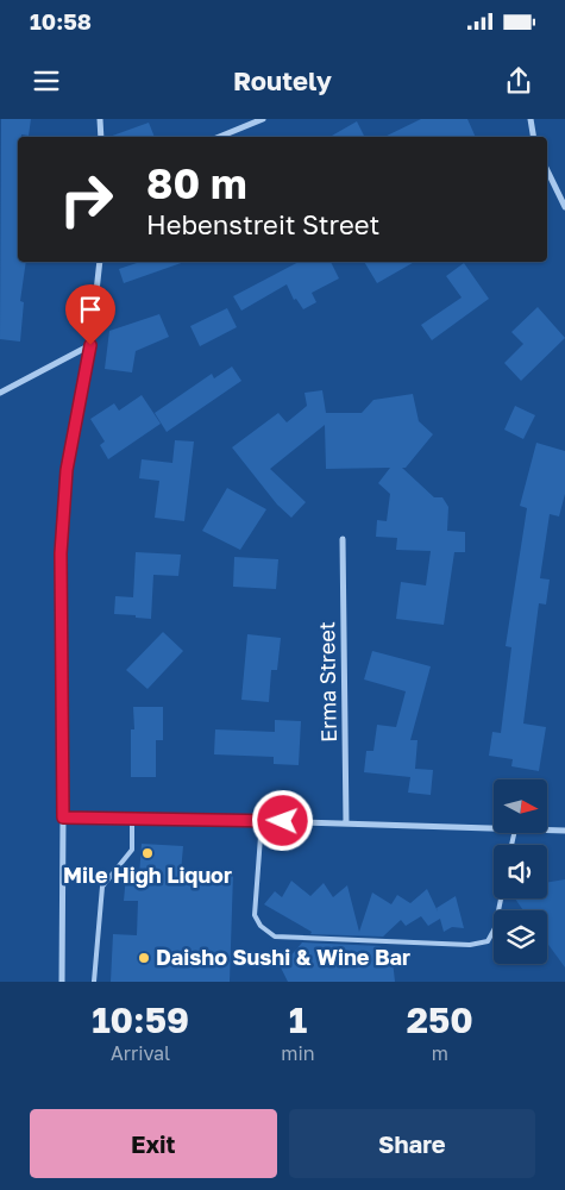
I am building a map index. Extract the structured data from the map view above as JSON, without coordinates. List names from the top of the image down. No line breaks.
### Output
{"streets":{"street":["Erma Street"]},"places":["Mile High Liquor","Daisho Sushi & Wine Bar"],"north":"right","page":{"status":"10:58","header":"Routely","turn":["80 m","Hebenstreit Street"],"eta":["10:59","Arrival","1","min","250","m"],"buttons":["Exit","Share"]}}
